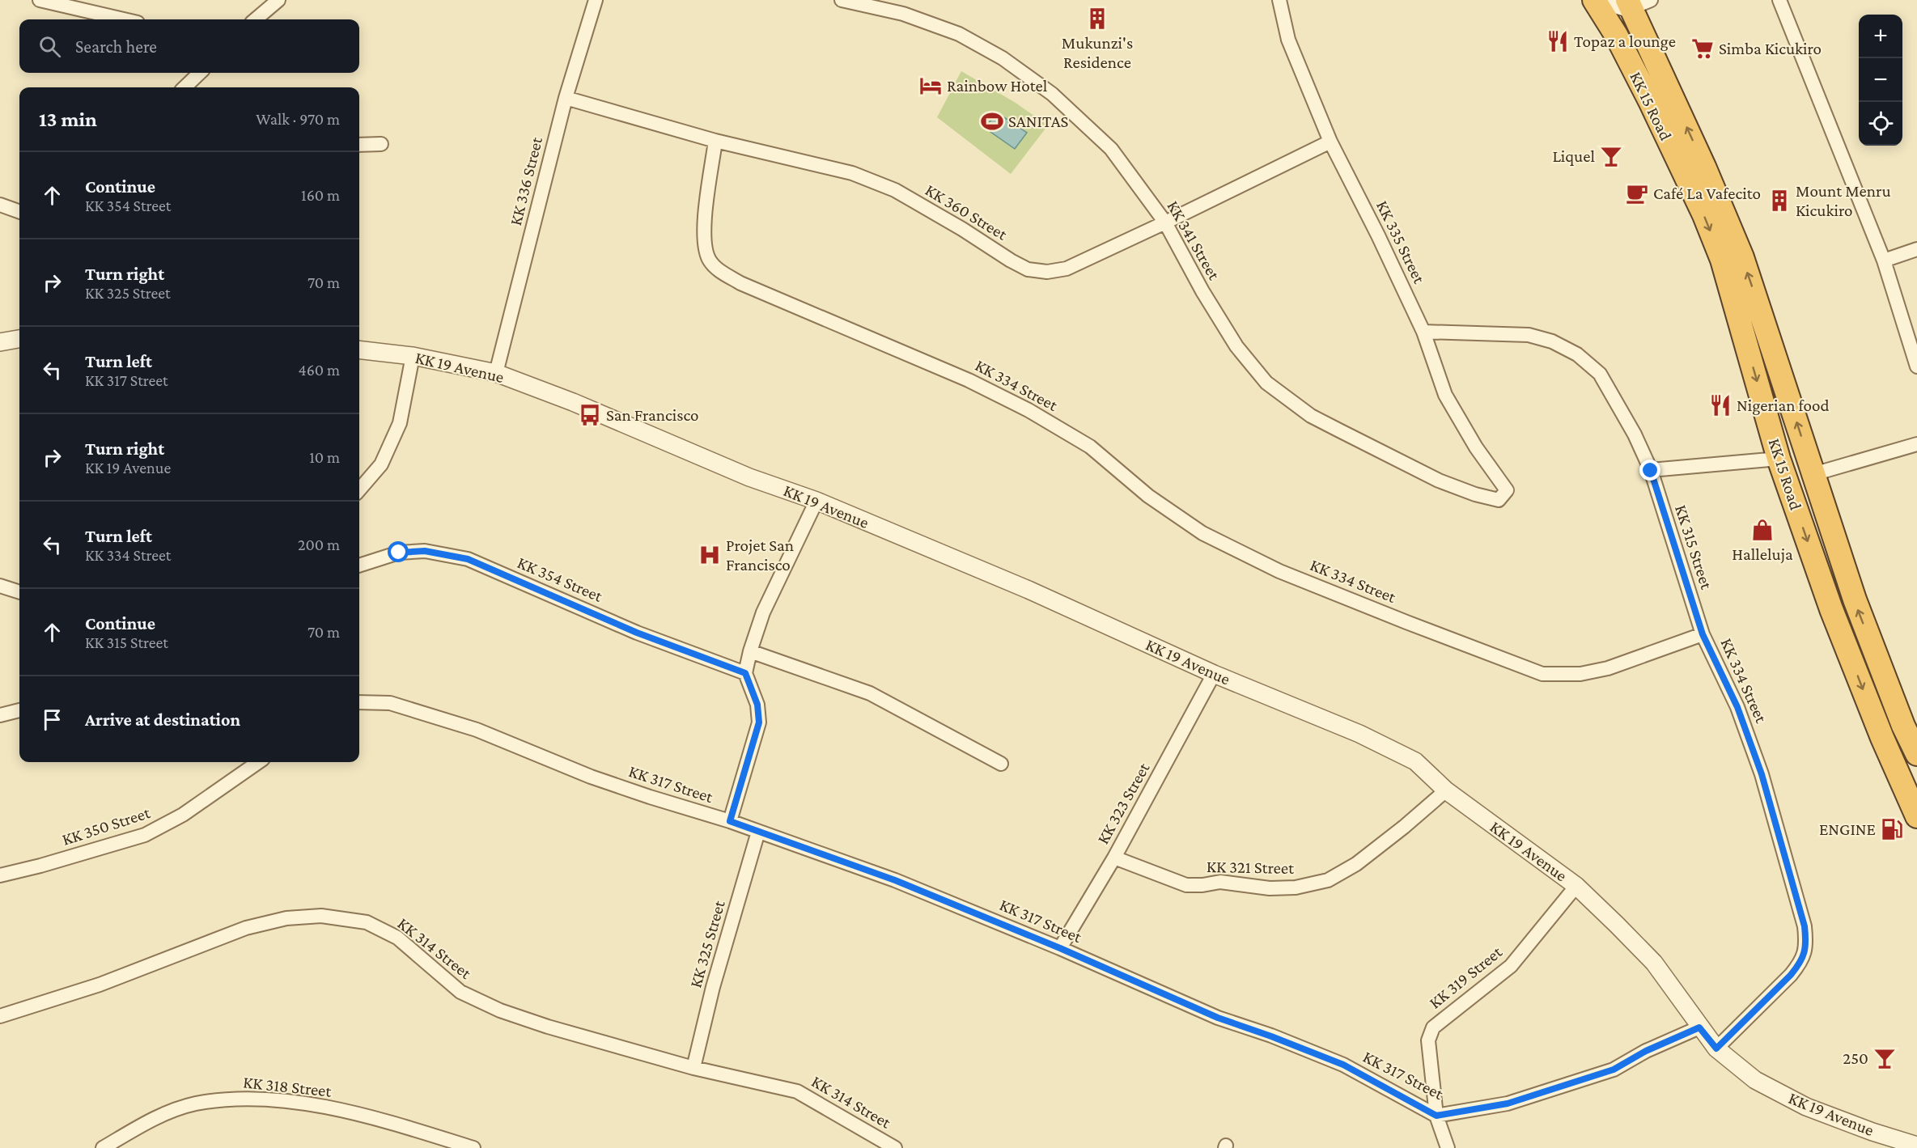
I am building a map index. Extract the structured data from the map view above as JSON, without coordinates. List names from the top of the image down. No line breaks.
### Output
{"streets":{"highway":["KK 15 Road"],"street":["KK 336 Street","KK 360 Street","KK 341 Street","KK 335 Street","KK 19 Avenue","KK 334 Street","KK 315 Street","KK 354 Street","KK 317 Street","KK 323 Street","KK 350 Street","KK 321 Street","KK 325 Street","KK 314 Street","KK 319 Street","KK 318 Street"]},"crossings":[["KK 336 Street","KK 360 Street"],["KK 336 Street","KK 19 Avenue"],["KK 360 Street","KK 341 Street"],["KK 360 Street","KK 335 Street"],["KK 360 Street","KK 334 Street"],["KK 341 Street","KK 335 Street"],["KK 335 Street","KK 315 Street"],["KK 19 Avenue","KK 334 Street"],["KK 19 Avenue","KK 317 Street"],["KK 19 Avenue","KK 323 Street"],["KK 19 Avenue","KK 321 Street"],["KK 19 Avenue","KK 319 Street"],["KK 334 Street","KK 315 Street"],["KK 317 Street","KK 323 Street"],["KK 317 Street","KK 325 Street"],["KK 317 Street","KK 319 Street"],["KK 323 Street","KK 321 Street"],["KK 325 Street","KK 314 Street"]],"places":{"building":["Mukunzi's Residence","Mount Menru Kicukiro"],"restaurant":["Topaz a lounge","Nigerian food"],"supermarket":["Simba Kicukiro"],"hotel":["Rainbow Hotel"],"sports":["SANITAS"],"bar":["Liquel","250"],"cafe":["Café La Vafecito"],"bus stop":["San Francisco"],"shop":["Halleluja"],"hospital":["Projet San Francisco"],"fuel station":["ENGINE"]},"page":{"map_buttons":["+","−"],"search":"Search here","heading":["13 min","Walk · 970 m"],"list":[["Continue","KK 354 Street","160 m"],["Turn right","KK 325 Street","70 m"],["Turn left","KK 317 Street","460 m"],["Turn right","KK 19 Avenue","10 m"],["Turn left","KK 334 Street","200 m"],["Continue","KK 315 Street","70 m"],"Arrive at destination"]}}
